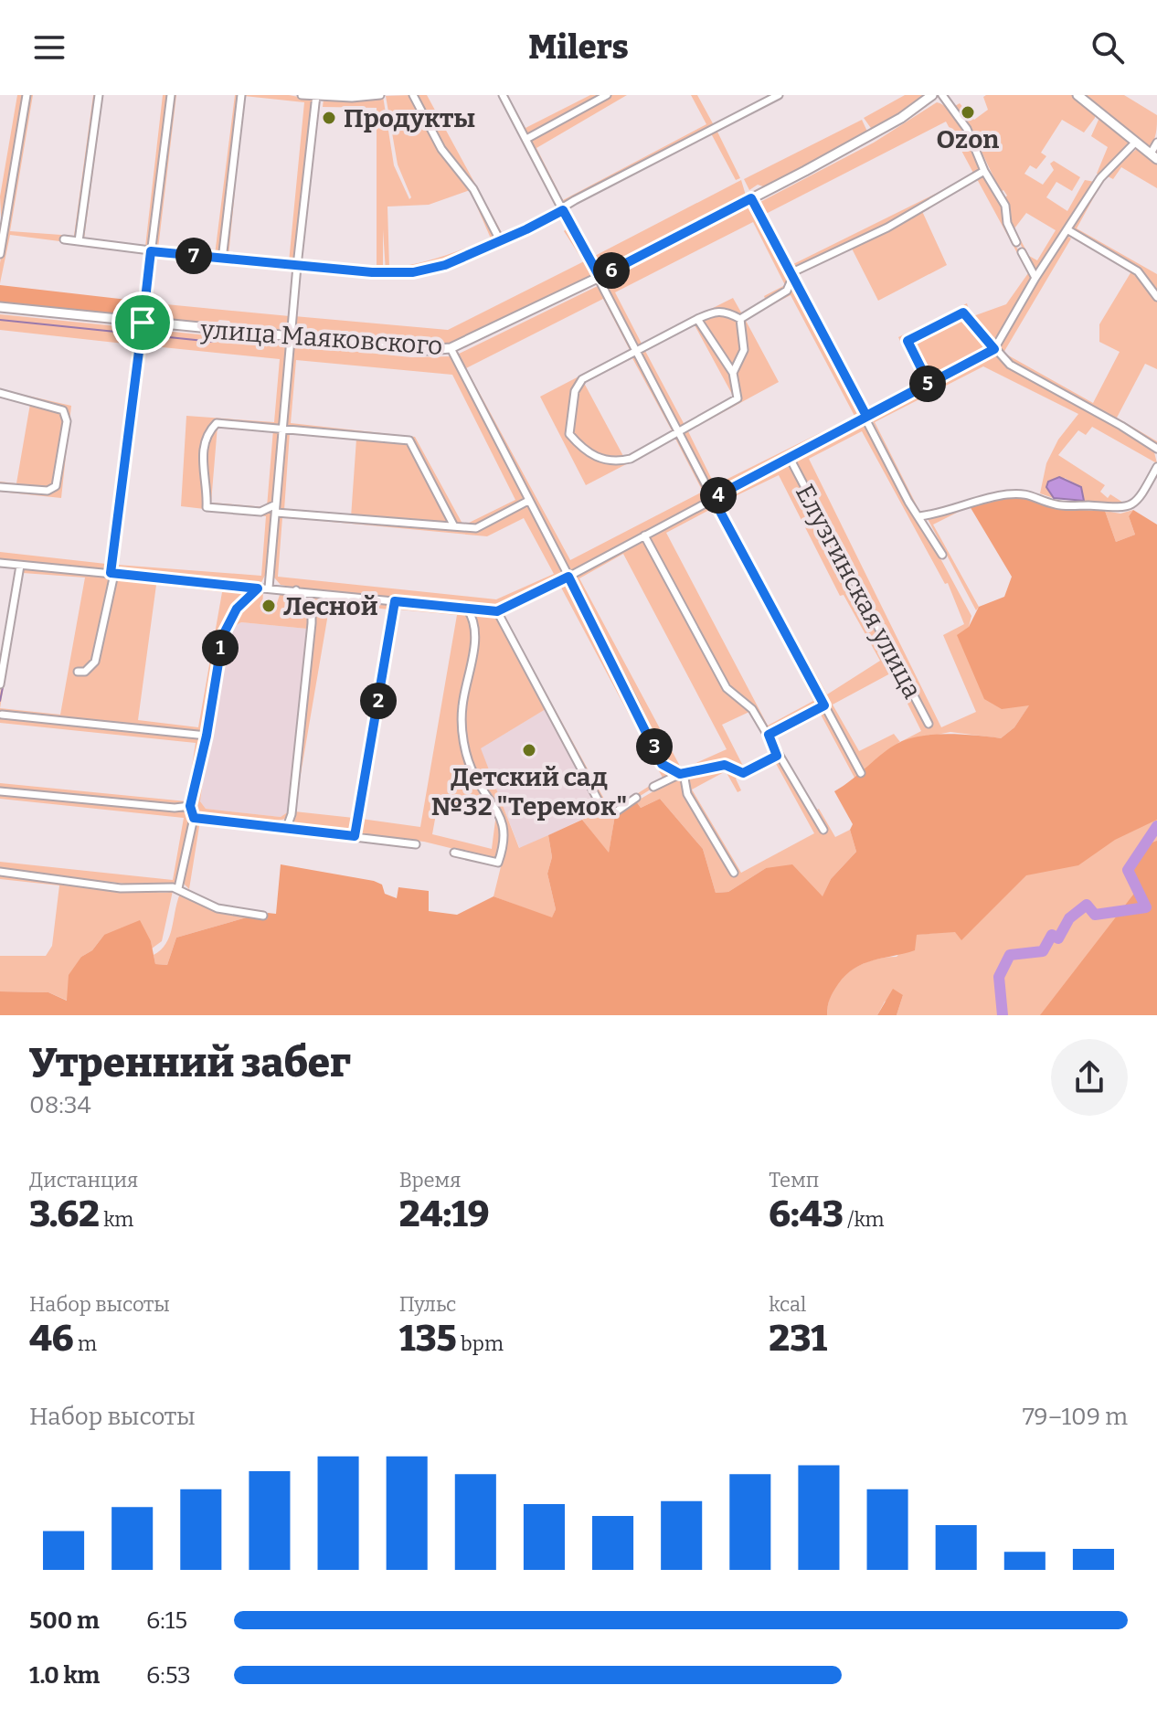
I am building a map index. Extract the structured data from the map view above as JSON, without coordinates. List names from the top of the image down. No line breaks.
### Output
{"streets":{"main road":["улица Маяковского"],"street":["Елузгинская улица"]},"places":["Ozon","Продукты","Лесной","Детский сад №32 \"Теремок\""],"page":{"header":"Milers","pins":["7","6","5","4","1","2","3"],"heading":["Утренний забег","08:34"],"stats":[["Дистанция","3.62 km"],["Время","24:19"],["Темп","6:43 /km"],["Набор высоты","46 m"],["Пульс","135 bpm"],["kcal","231"]],"chart":["Набор высоты","79–109 m"],"list":[{"name":"500 m","note":"6:15"},{"name":"1.0 km","note":"6:53"}]}}
